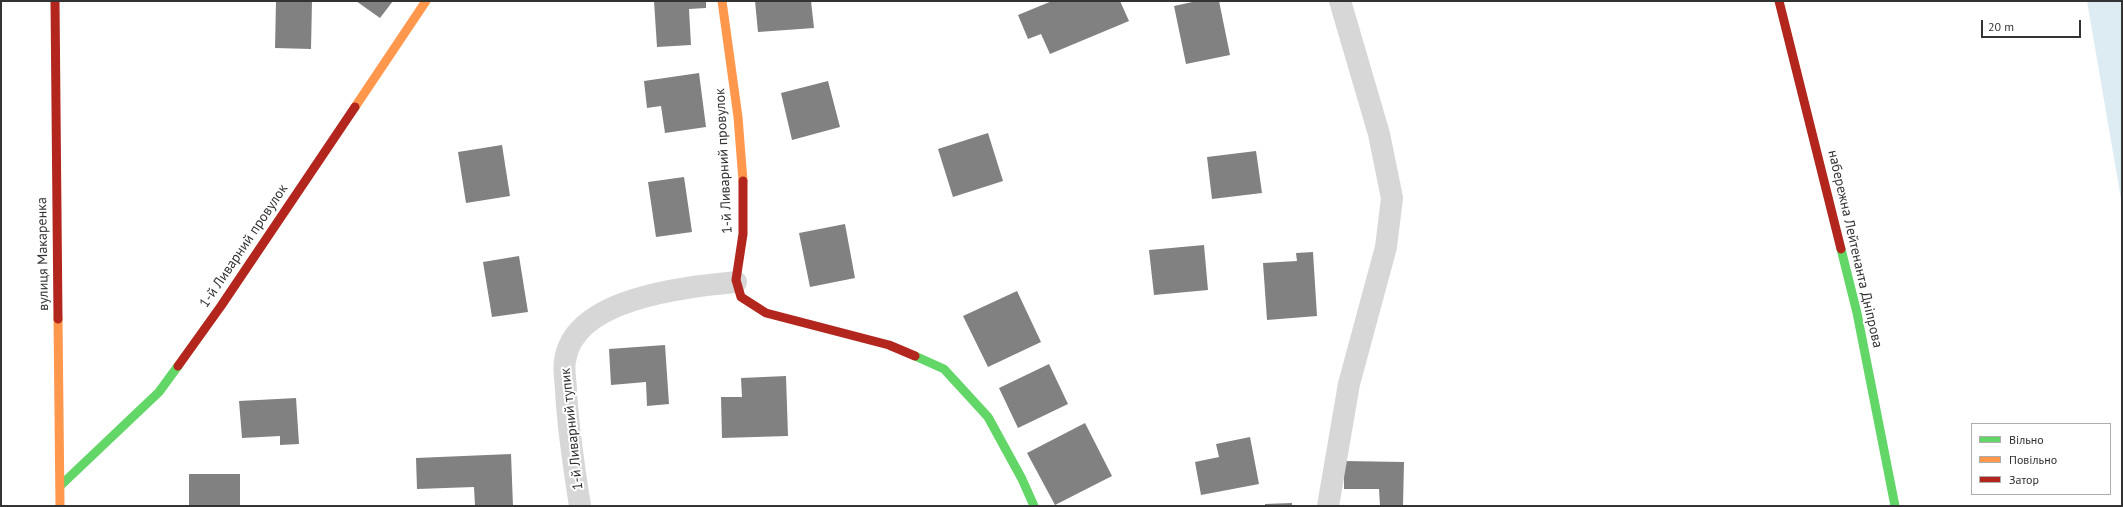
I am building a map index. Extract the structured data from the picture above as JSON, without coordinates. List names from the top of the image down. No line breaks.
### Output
{"streets":{"street":["1-й Ливарний провулок","набережна Лейтенанта Дніпрова","вулиця Макаренка","1-й Ливарний тупик"]},"crossings":[["1-й Ливарний провулок","вулиця Макаренка"],["1-й Ливарний провулок","1-й Ливарний тупик"]],"legend":["Вільно","Повільно","Затор"],"scale_bar":"20 m"}
